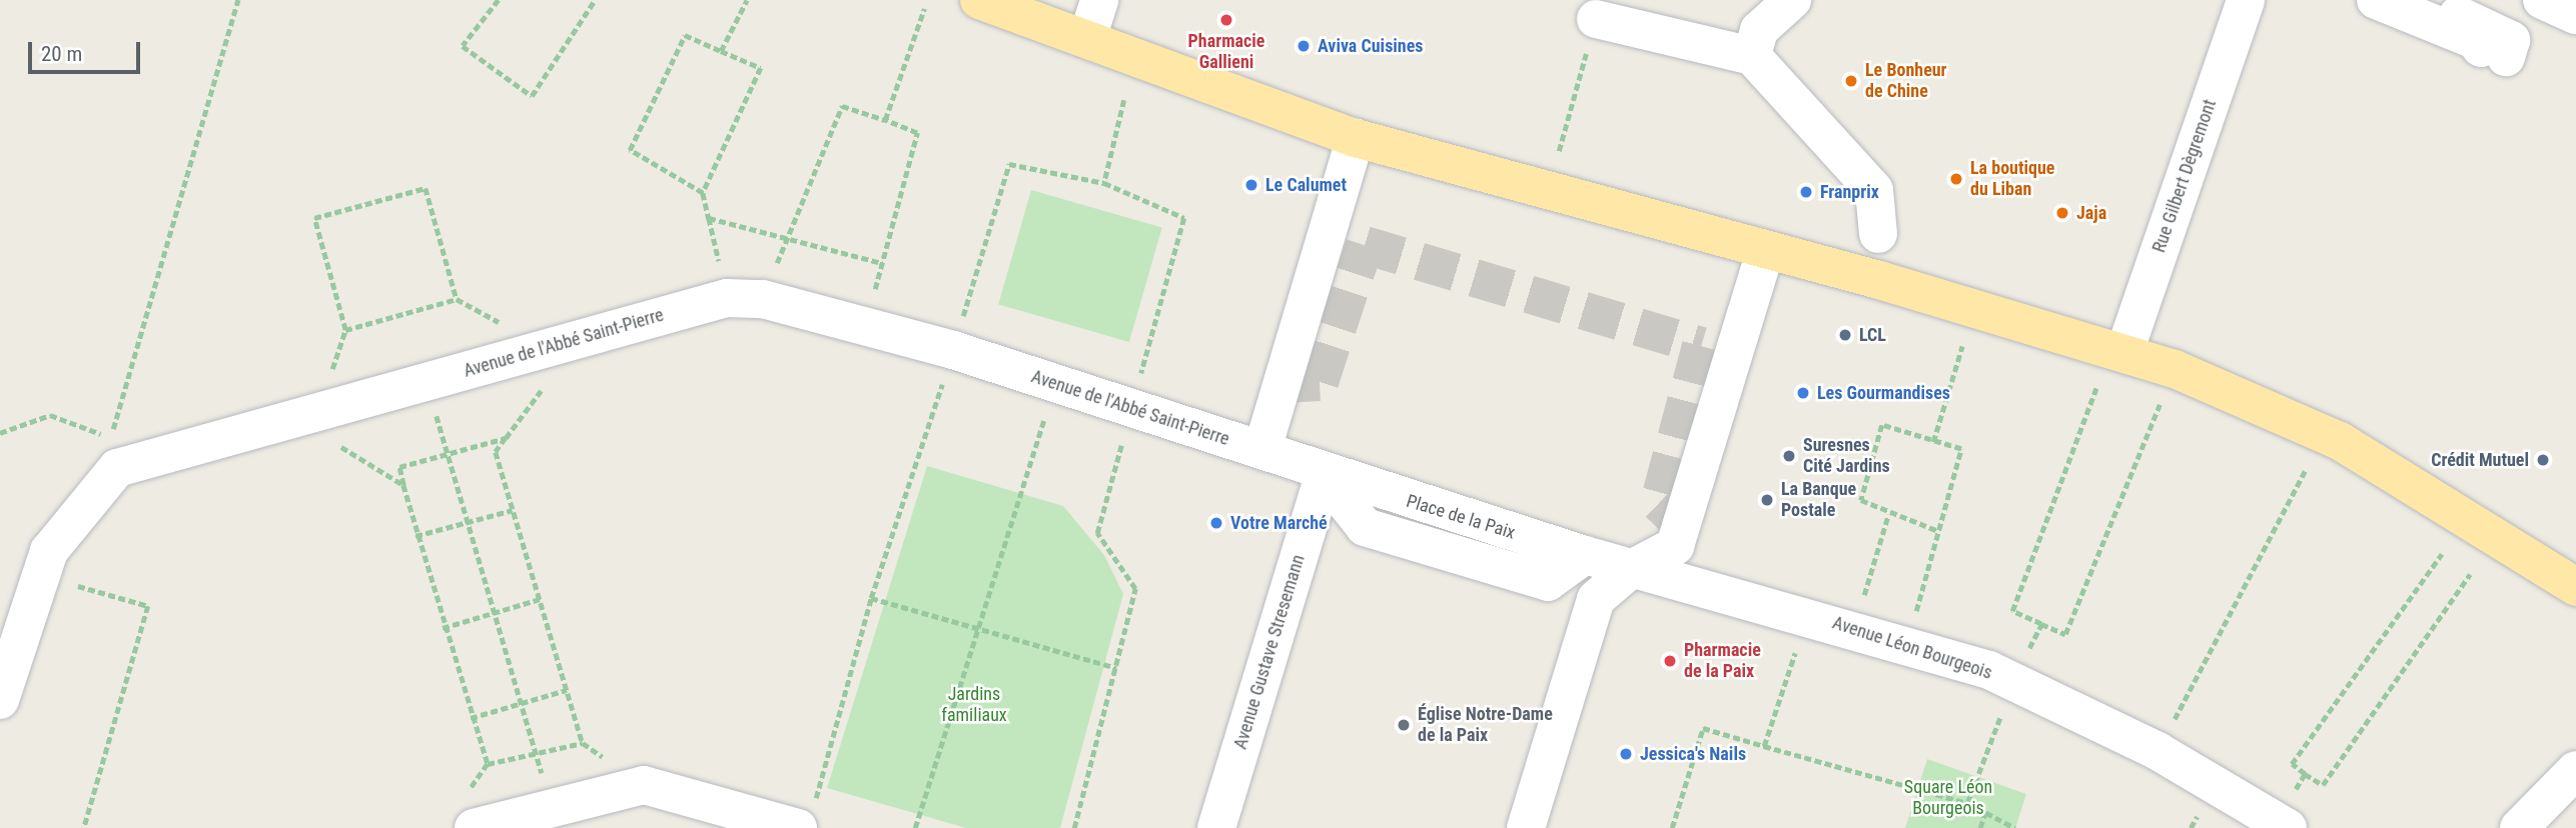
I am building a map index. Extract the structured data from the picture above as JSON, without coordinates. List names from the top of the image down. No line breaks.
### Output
{"streets":{"street":["Rue Gilbert Dègremont","Avenue de l'Abbé Saint-Pierre","Place de la Paix","Avenue Léon Bourgeois","Avenue Gustave Stresemann"]},"crossings":[["Avenue de l'Abbé Saint-Pierre","Place de la Paix"],["Place de la Paix","Avenue Léon Bourgeois"],["Place de la Paix","Avenue Gustave Stresemann"]],"parks":["Jardins familiaux","Square Léon Bourgeois"],"places":["Pharmacie Gallieni","Aviva Cuisines","Le Bonheur de Chine","La boutique du Liban","Le Calumet","Franprix","Jaja","LCL","Les Gourmandises","Suresnes Cité Jardins","Crédit Mutuel","La Banque Postale","Votre Marché","Pharmacie de la Paix","Église Notre-Dame de la Paix","Jessica's Nails"],"scale_bar":"20 m"}
